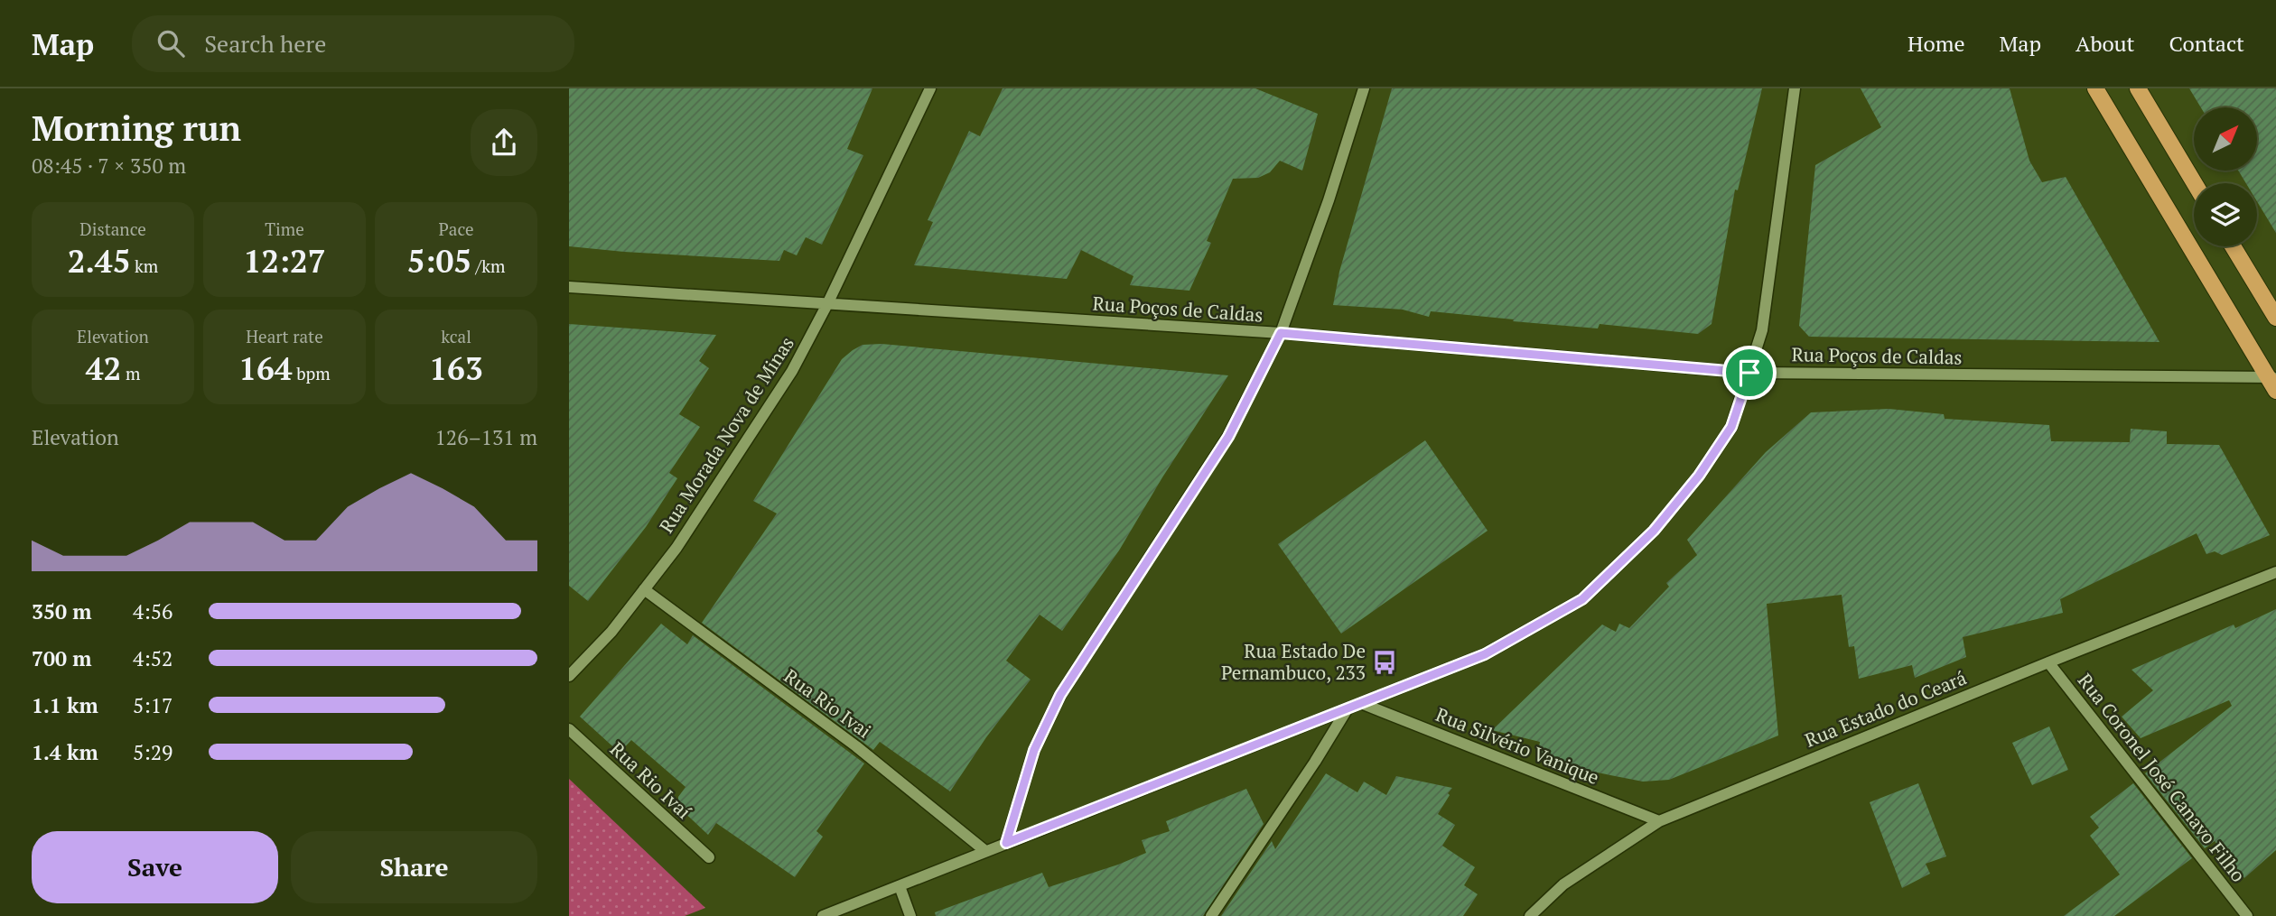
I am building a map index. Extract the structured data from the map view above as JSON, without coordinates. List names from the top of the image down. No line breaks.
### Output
{"streets":{"street":["Rua Poços de Caldas","Rua Morada Nova de Minas","Rua Rio Ivai","Rua Estado do Ceará","Rua Silvério Vanique","Rua Coronel José Canavo Filho","Rua Rio Ivaí"]},"crossings":[["Rua Poços de Caldas","Rua Morada Nova de Minas"],["Rua Morada Nova de Minas","Rua Rio Ivai"],["Rua Estado do Ceará","Rua Silvério Vanique"],["Rua Estado do Ceará","Rua Coronel José Canavo Filho"]],"places":{"bus stop":["Rua Estado De Pernambuco, 233"]},"north":"top right","page":{"header":"Map","search":"Search here","nav":["Home","Map","About","Contact"],"heading":["Morning run","08:45 · 7 × 350 m"],"stats":[["Distance","2.45 km"],["Time","12:27"],["Pace","5:05 /km"],["Elevation","42 m"],["Heart rate","164 bpm"],["kcal","163"]],"chart":["Elevation","126–131 m"],"list":[{"name":"350 m","note":"4:56"},{"name":"700 m","note":"4:52"},{"name":"1.1 km","note":"5:17"},{"name":"1.4 km","note":"5:29"}],"buttons":["Save","Share"]}}
